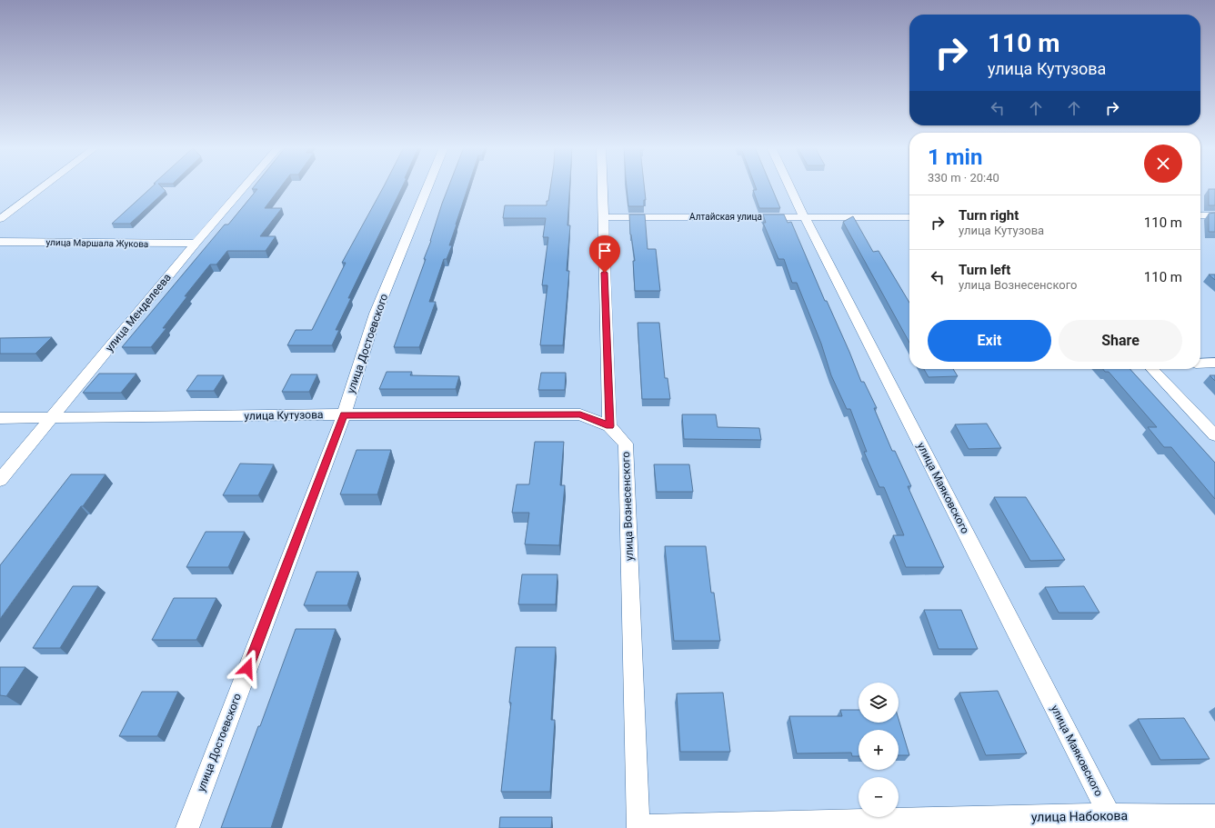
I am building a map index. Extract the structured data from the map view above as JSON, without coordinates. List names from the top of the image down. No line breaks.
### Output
{"streets":{"street":["Алтайская улица","улица Маршала Жукова","улица Менделеева","улица Достоевского","улица Кутузова","улица Маяковского","улица Вознесенского","улица Набокова"]},"crossings":[["Алтайская улица","улица Маяковского"],["улица Маршала Жукова","улица Менделеева"],["улица Менделеева","улица Кутузова"],["улица Достоевского","улица Кутузова"],["улица Кутузова","улица Вознесенского"],["улица Маяковского","улица Набокова"],["улица Вознесенского","улица Набокова"]],"page":{"turn":["110 m","улица Кутузова"],"heading":["1 min","330 m · 20:40"],"list":[{"name":"Turn right","note":"улица Кутузова","value":"110 m"},{"name":"Turn left","note":"улица Вознесенского","value":"110 m"}],"buttons":["Exit","Share"],"map_buttons":["+","−"]}}
